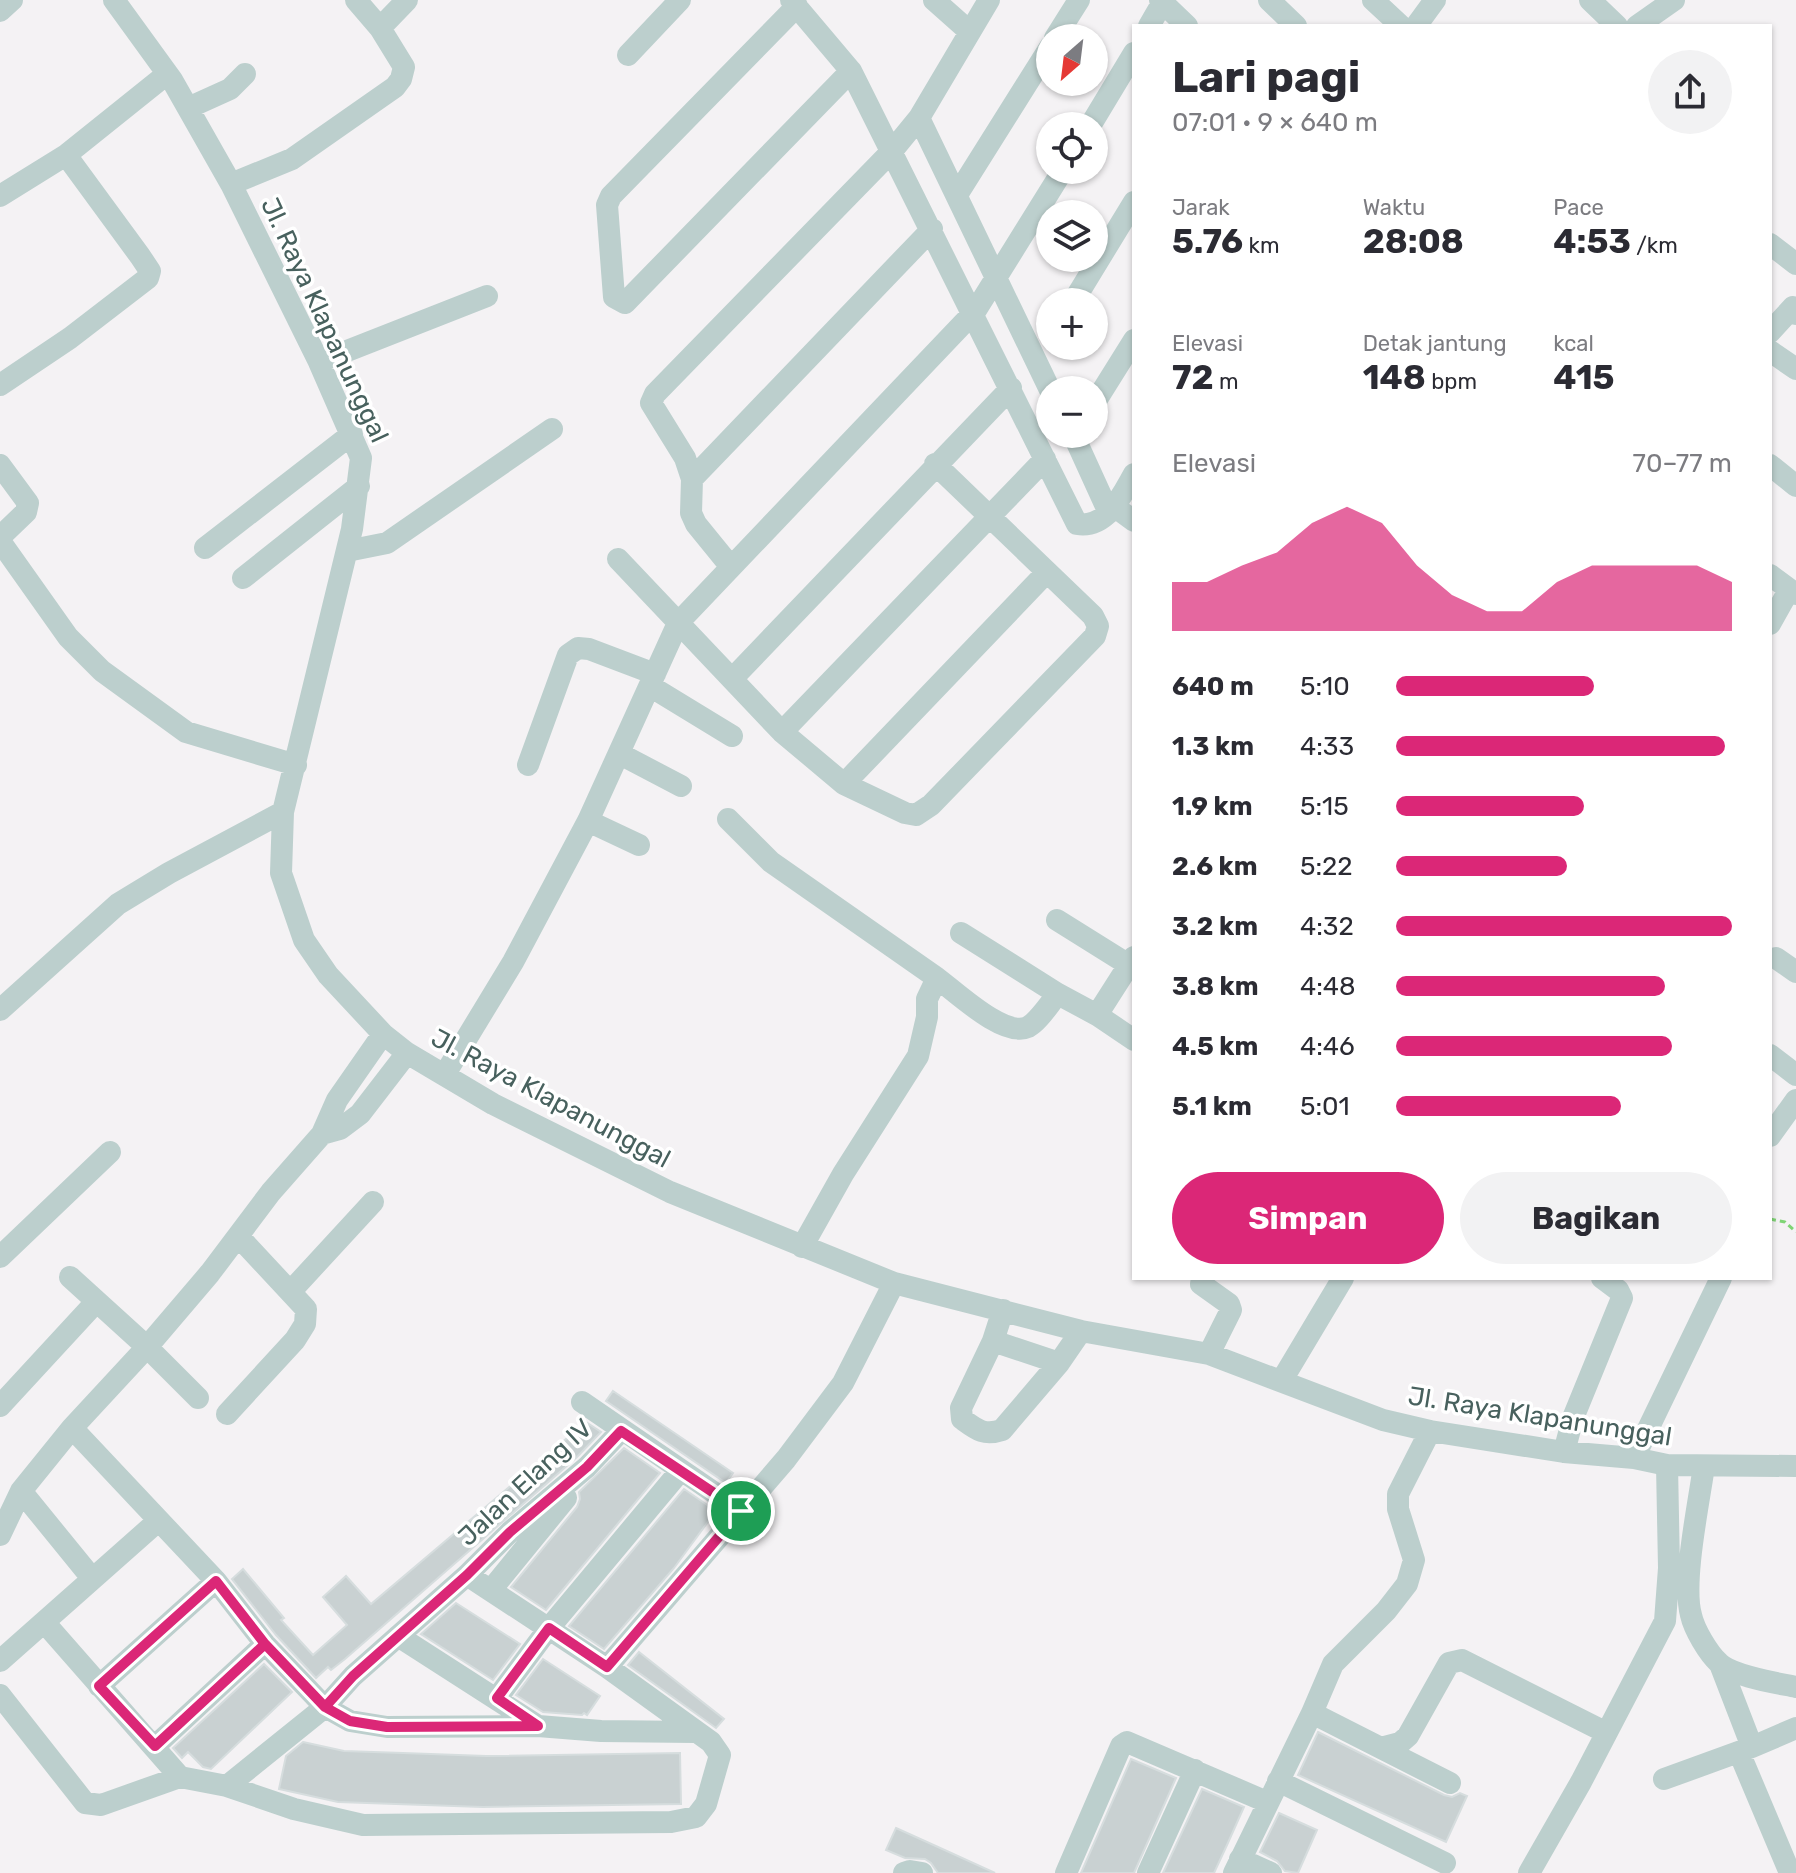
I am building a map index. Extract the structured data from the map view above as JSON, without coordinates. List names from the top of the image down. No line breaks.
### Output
{"streets":{"street":["Jl. Raya Klapanunggal","Jalan Elang IV"]},"north":"bottom left","page":{"map_buttons":["+","−"],"heading":["Lari pagi","07:01 · 9 × 640 m"],"stats":[["Jarak","5.76 km"],["Waktu","28:08"],["Pace","4:53 /km"],["Elevasi","72 m"],["Detak jantung","148 bpm"],["kcal","415"]],"chart":["Elevasi","70–77 m"],"list":[{"name":"640 m","note":"5:10"},{"name":"1.3 km","note":"4:33"},{"name":"1.9 km","note":"5:15"},{"name":"2.6 km","note":"5:22"},{"name":"3.2 km","note":"4:32"},{"name":"3.8 km","note":"4:48"},{"name":"4.5 km","note":"4:46"},{"name":"5.1 km","note":"5:01"}],"buttons":["Simpan","Bagikan"]}}
